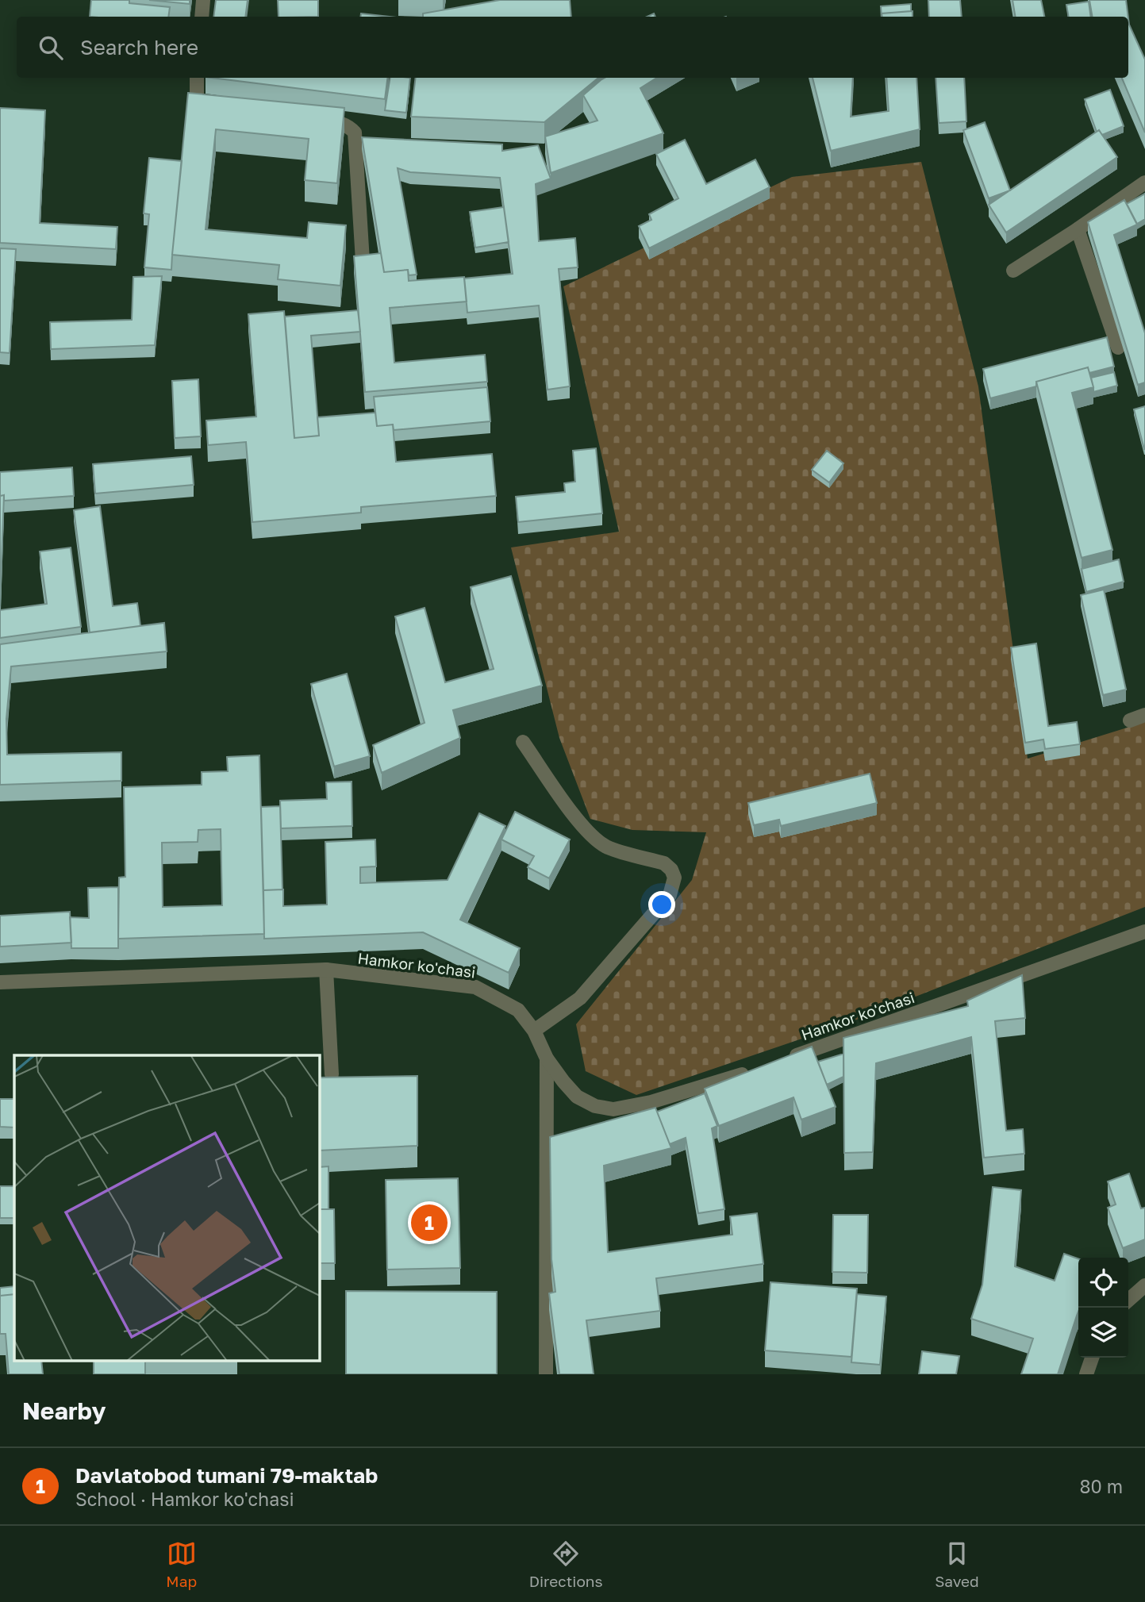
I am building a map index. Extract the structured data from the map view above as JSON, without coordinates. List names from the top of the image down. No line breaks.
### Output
{"streets":{"street":["Hamkor ko'chasi"]},"page":{"search":"Search here","pins":"1","heading":"Nearby","list":[{"mark":"1","name":"Davlatobod tumani 79-maktab","note":"School · Hamkor ko'chasi","value":"80 m"}],"nav":["Map","Directions","Saved"]}}
